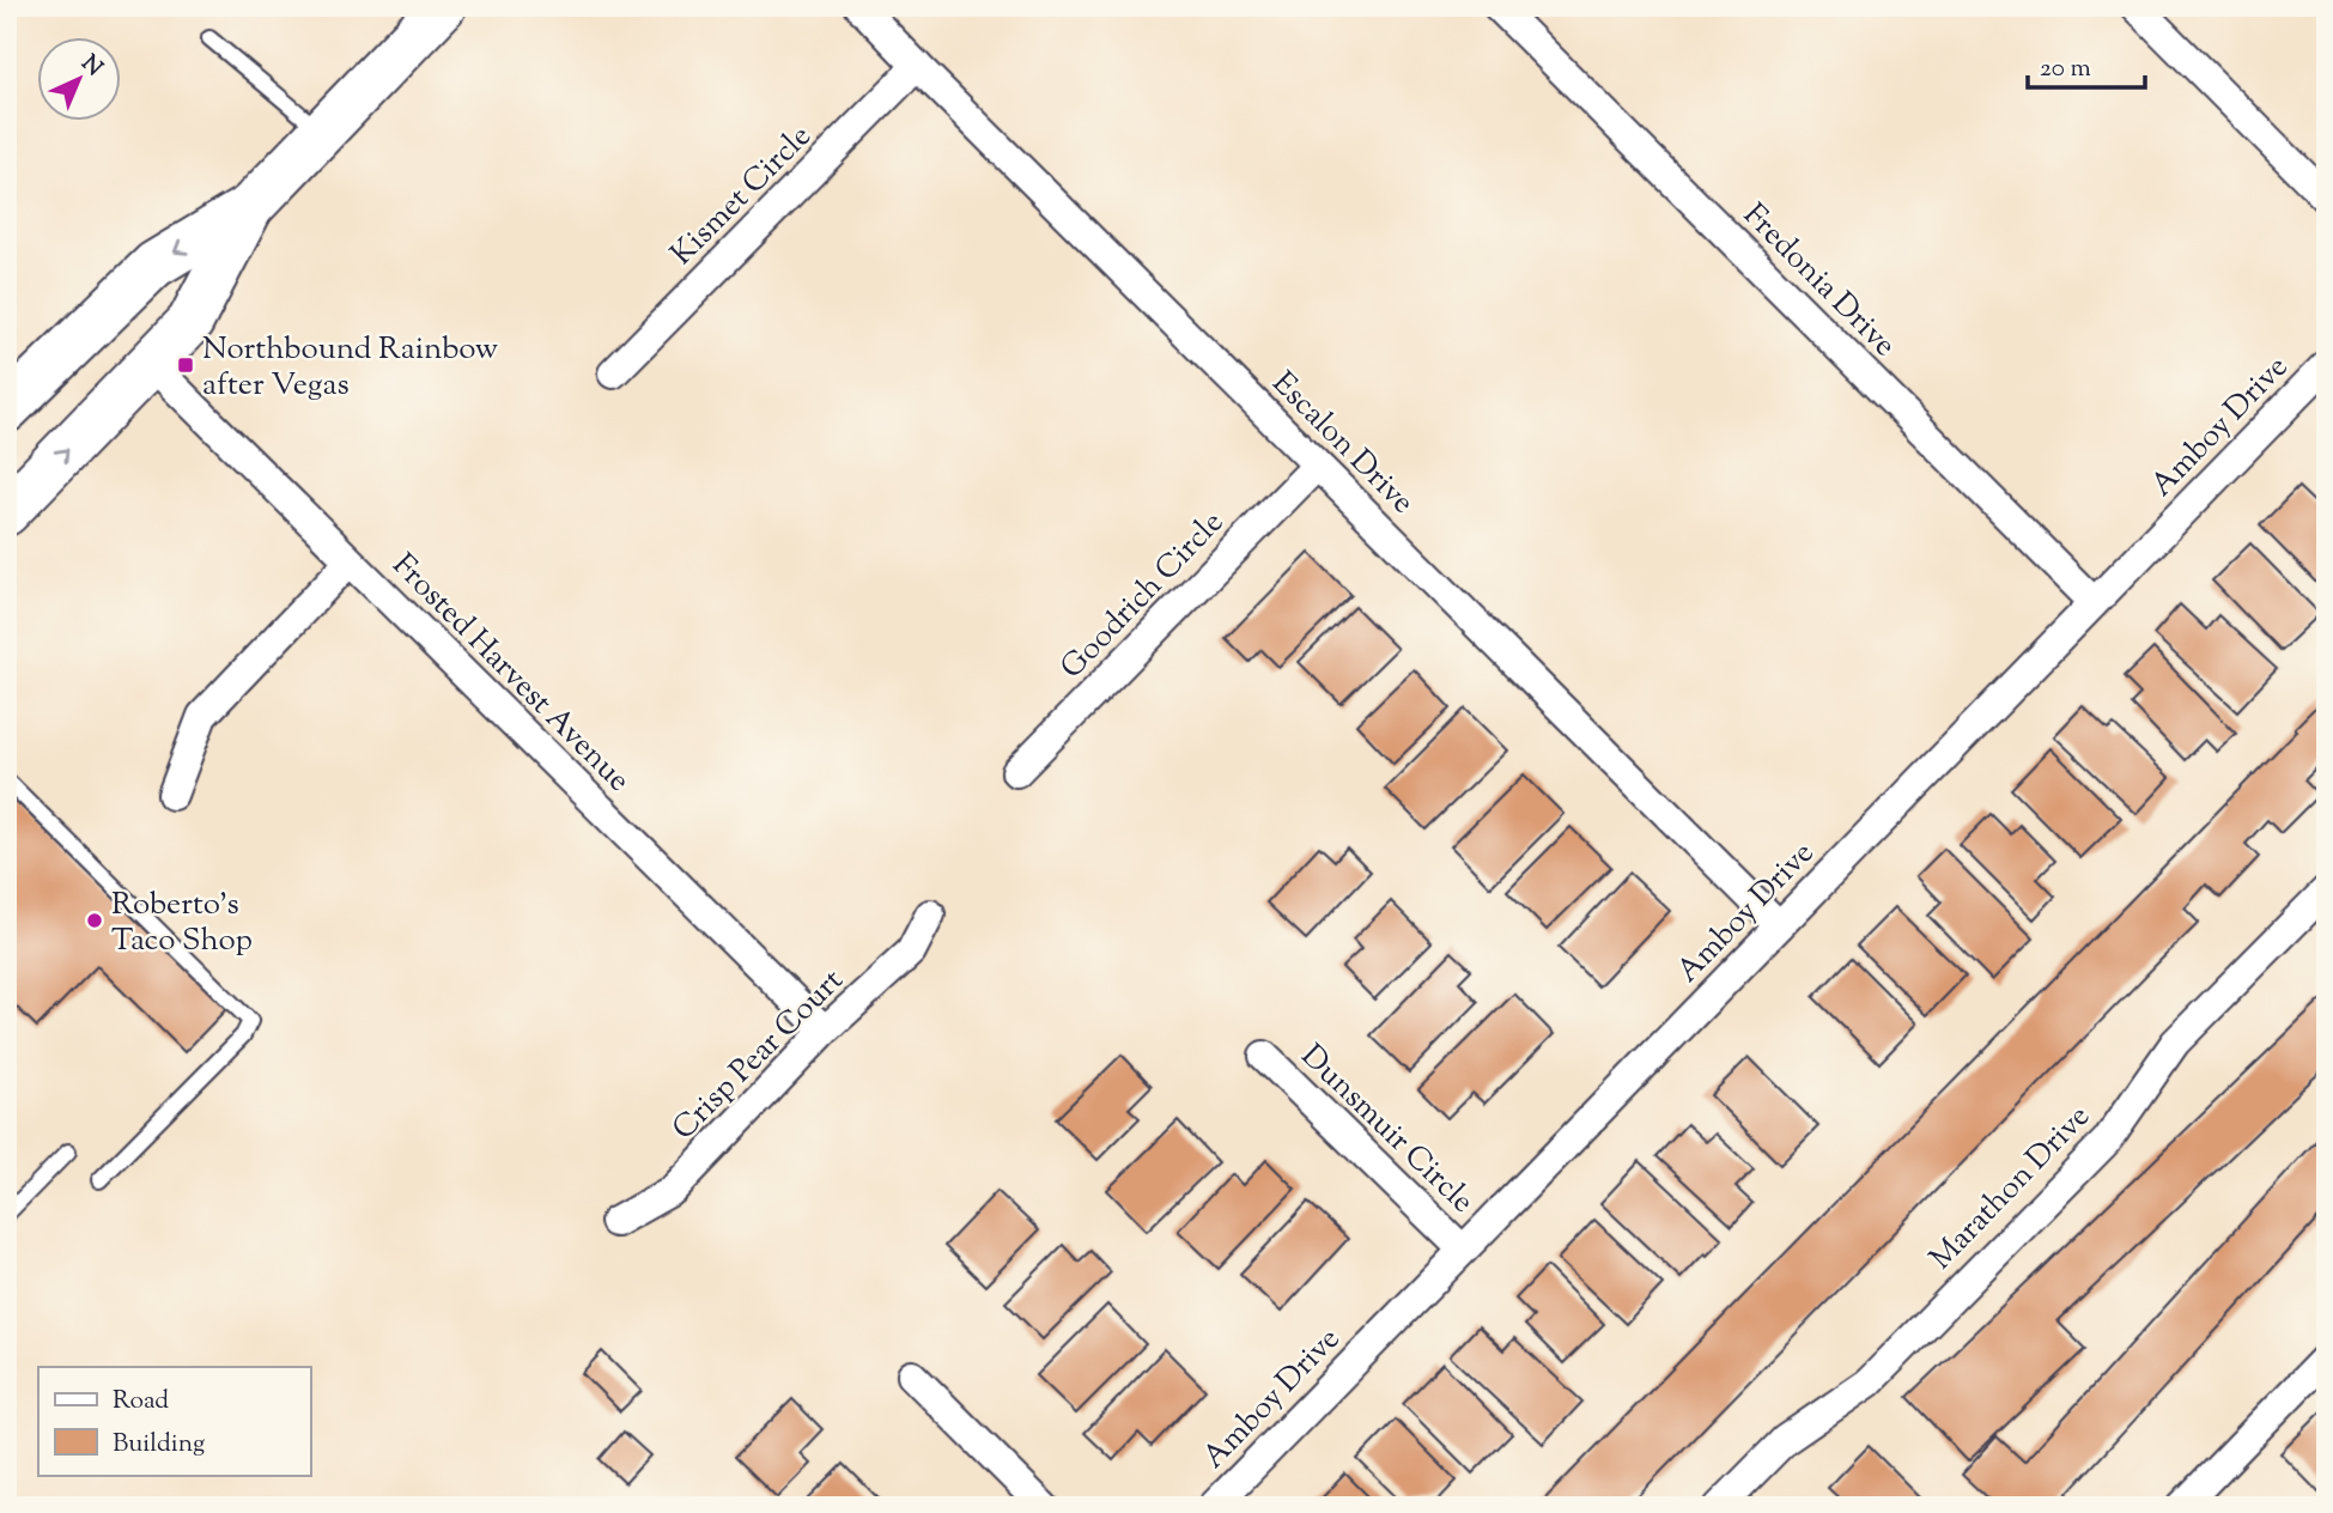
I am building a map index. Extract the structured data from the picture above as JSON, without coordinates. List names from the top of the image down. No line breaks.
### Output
{"streets":{"street":["Kismet Circle","Fredonia Drive","Amboy Drive","Escalon Drive","Goodrich Circle","Frosted Harvest Avenue","Crisp Pear Court","Dunsmuir Circle","Marathon Drive"]},"crossings":[["Kismet Circle","Escalon Drive"],["Fredonia Drive","Amboy Drive"],["Amboy Drive","Escalon Drive"],["Amboy Drive","Dunsmuir Circle"],["Escalon Drive","Goodrich Circle"],["Frosted Harvest Avenue","Crisp Pear Court"]],"places":{"transit":["Northbound Rainbow after Vegas"],"other":["Roberto's Taco Shop"]},"legend":["Road","Building"],"scale_bar":"20 m","north":"top right"}
